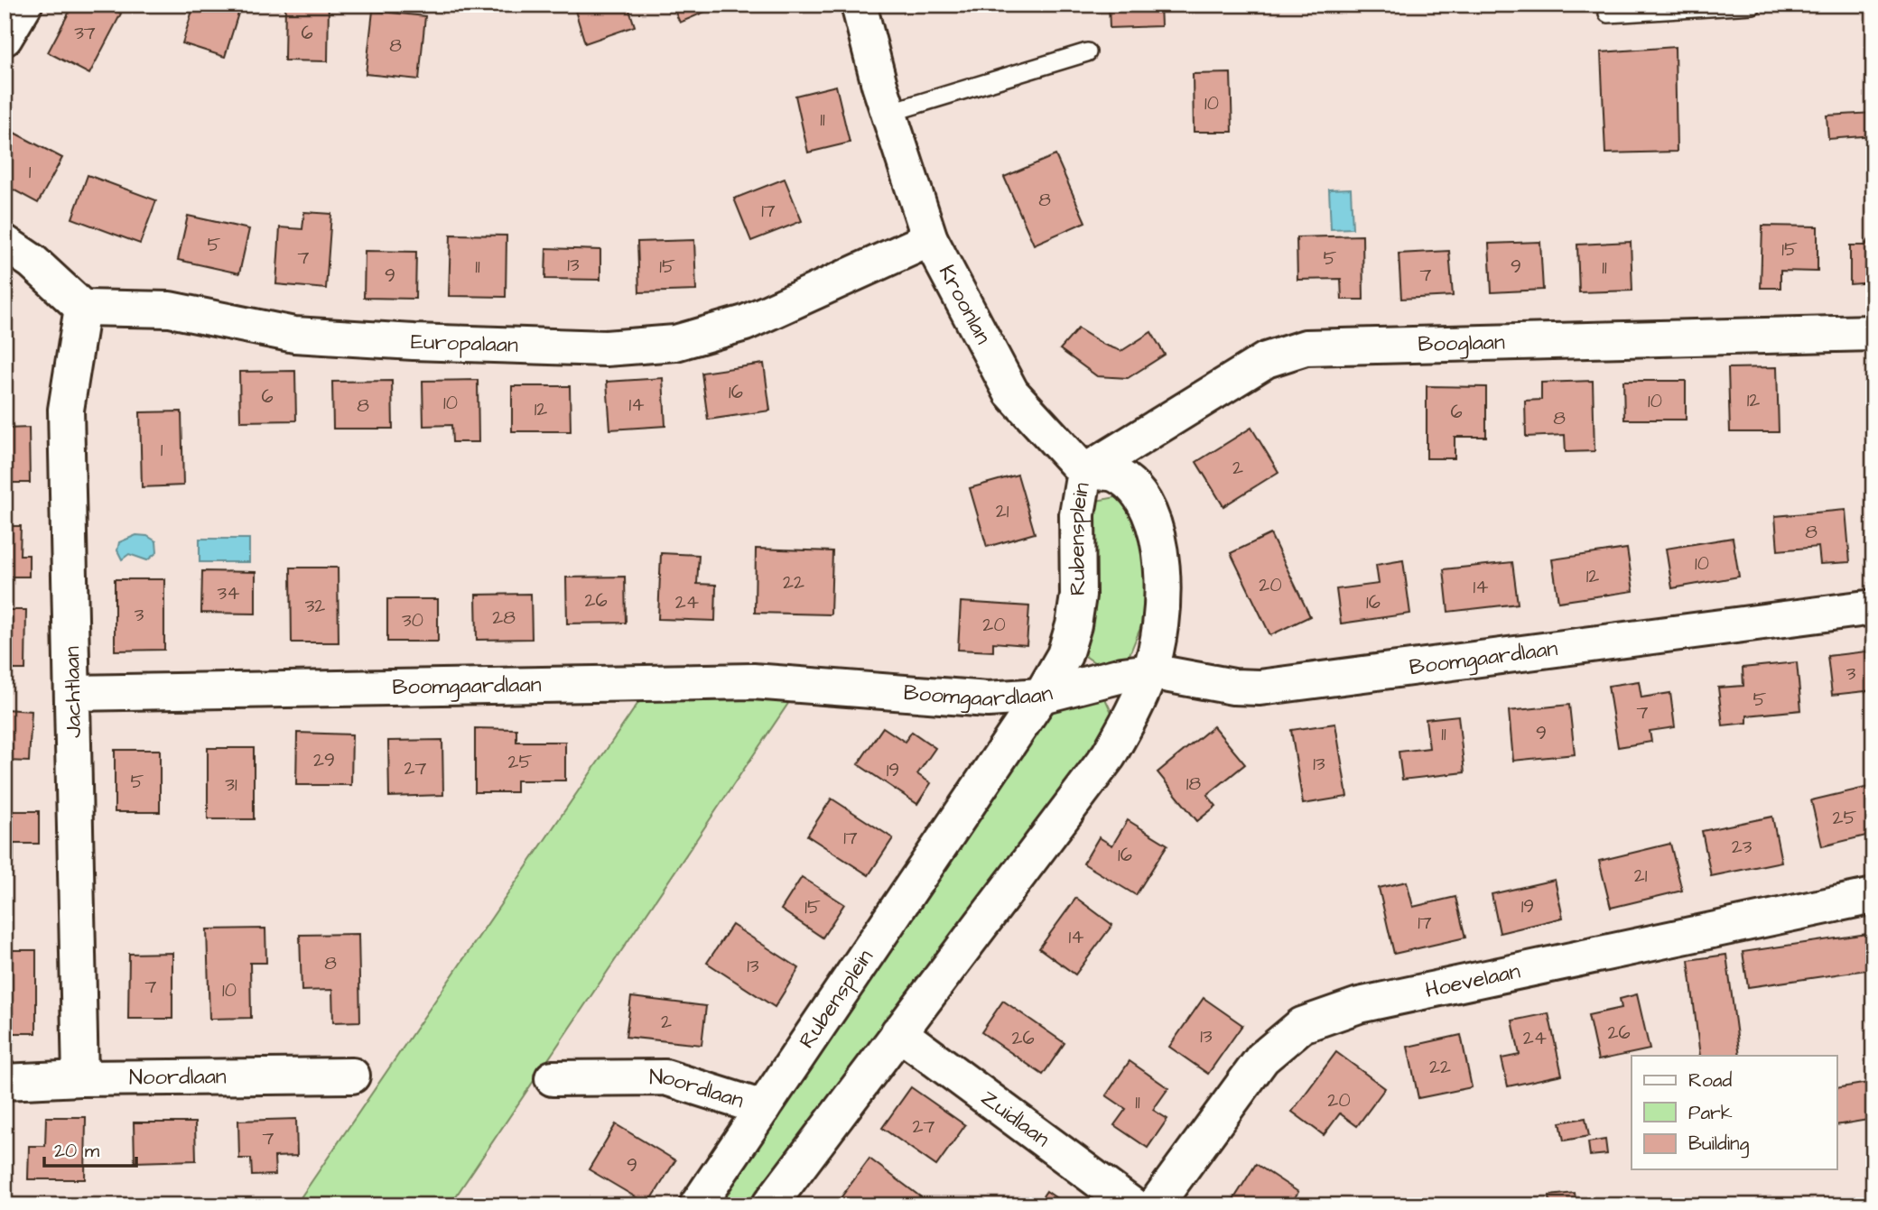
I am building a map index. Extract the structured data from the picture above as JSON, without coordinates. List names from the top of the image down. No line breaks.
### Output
{"streets":{"street":["Kroonlan","Europalaan","Booglaan","Rubensplein","Boomgaardlaan","Jachtlaan","Hoevelaan","Noordlaan","Zuidlaan"]},"crossings":[["Kroonlan","Europalaan"],["Kroonlan","Booglaan"],["Kroonlan","Rubensplein"],["Europalaan","Jachtlaan"],["Booglaan","Rubensplein"],["Rubensplein","Boomgaardlaan"],["Rubensplein","Noordlaan"],["Rubensplein","Zuidlaan"],["Boomgaardlaan","Jachtlaan"],["Jachtlaan","Noordlaan"]],"house_numbers":["37","6","8","10","11","1","8","17","5","15","7","5","13","11","15","9","11","7","9","16","6","12","10","10","14","8","12","6","8","1","2","21","8","10","12","22","20","14","34","26","24","16","32","3","28","30","20","3","5","7","9","11","29","25","13","27","19","5","18","31","25","17","23","16","21","19","15","17","14","8","13","7","10","2","26","13","26","24","22","20","11","27","7","9"],"legend":["Road","Park","Building"],"scale_bar":"20 m"}
